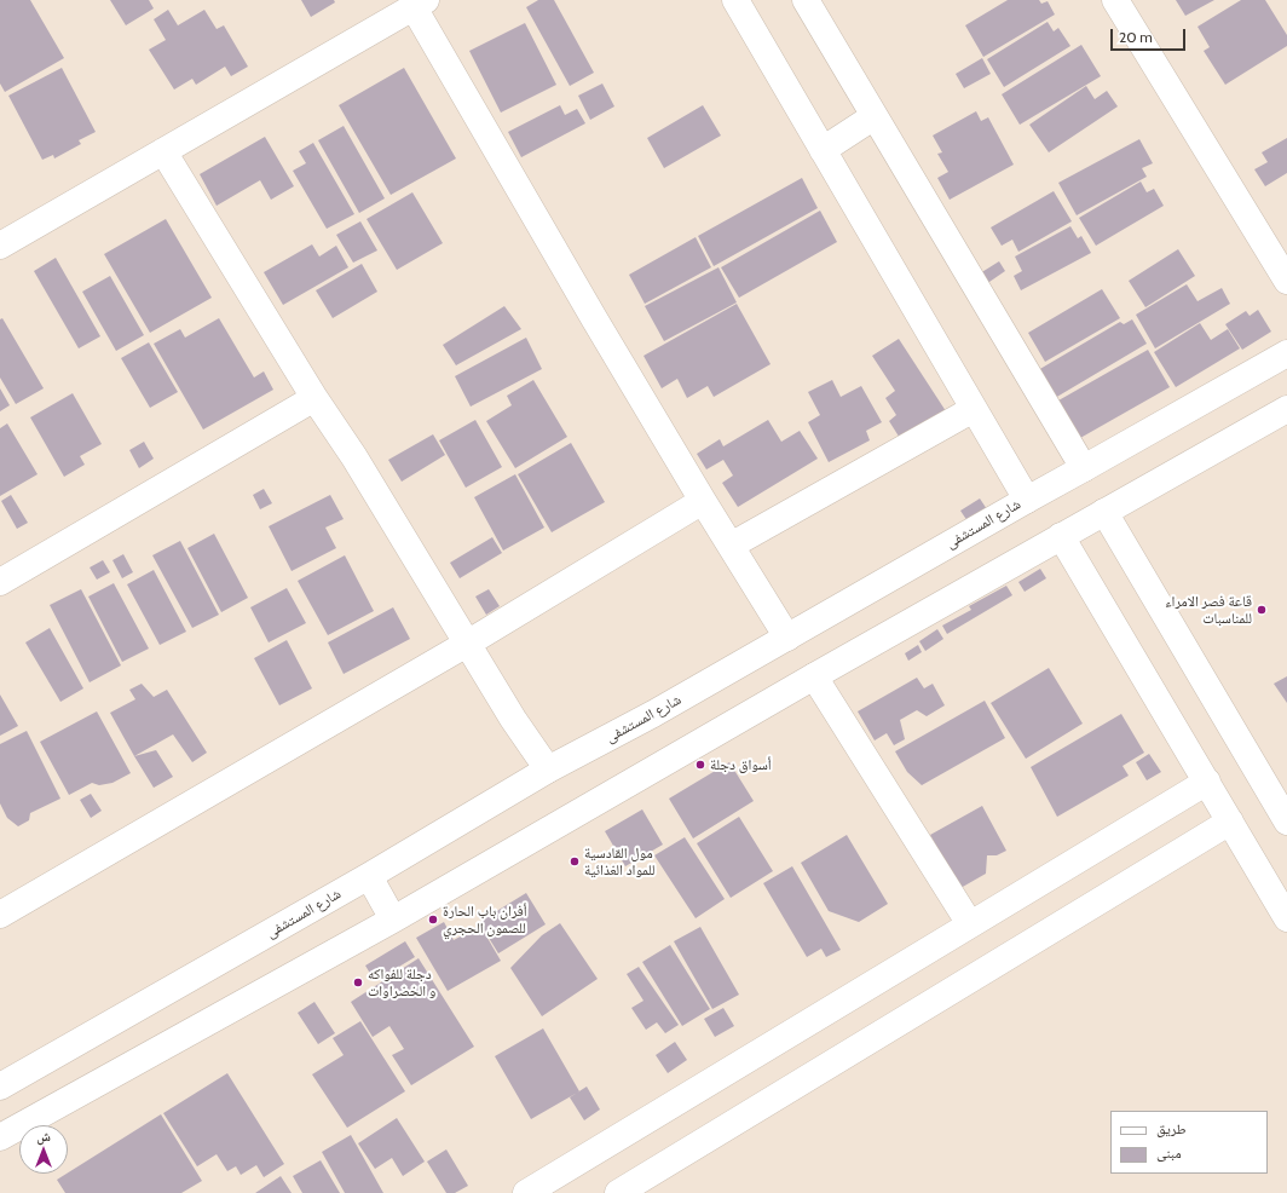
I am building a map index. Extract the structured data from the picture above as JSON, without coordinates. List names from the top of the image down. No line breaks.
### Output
{"streets":{"street":["شارع المستشفى"]},"places":["قاعة فصر الامراء للمناسبات","أسواق دجلة","مول القادسية للمواد الغذائية","أفران باب الحارة للصمون الحجري","دجلة للفواكه و الخضراوات"],"legend":["طريق","مبنى"],"scale_bar":"20 m","north":"top"}
